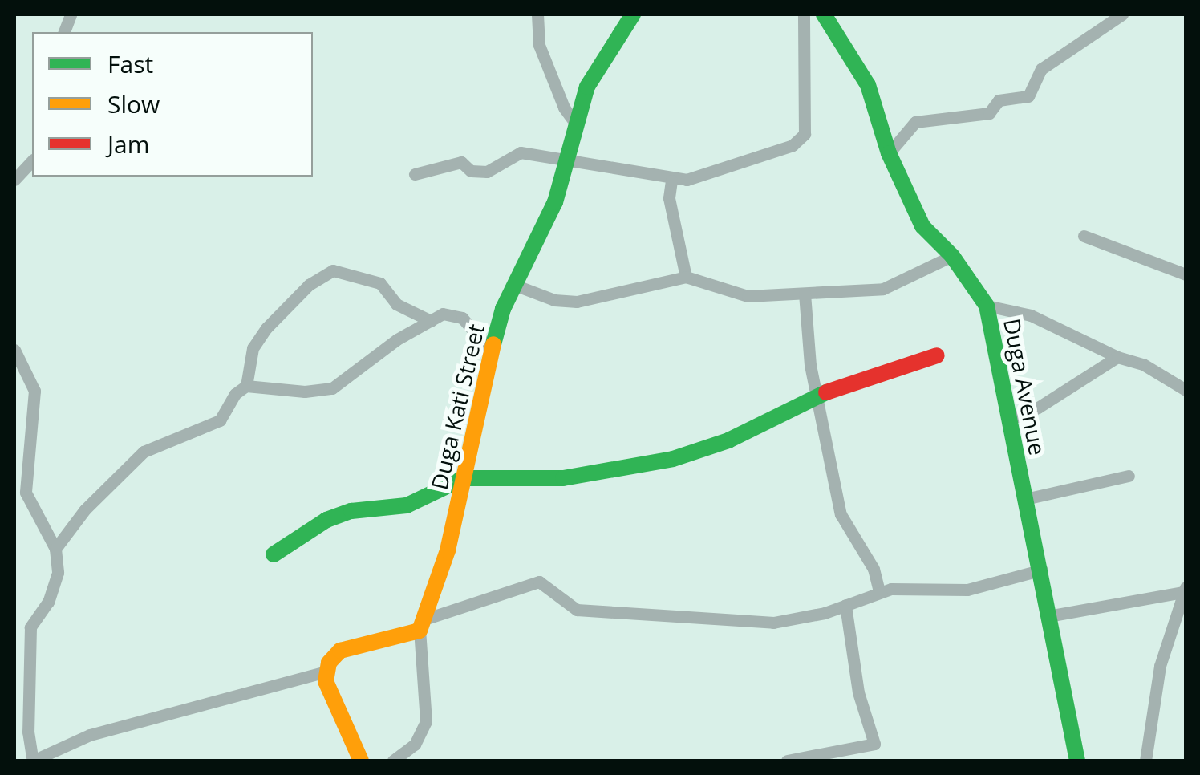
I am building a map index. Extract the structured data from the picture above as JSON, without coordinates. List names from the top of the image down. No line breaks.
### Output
{"streets":{"street":["Duga Avenue","Duga Kati Street"]},"legend":["Fast","Slow","Jam"]}
